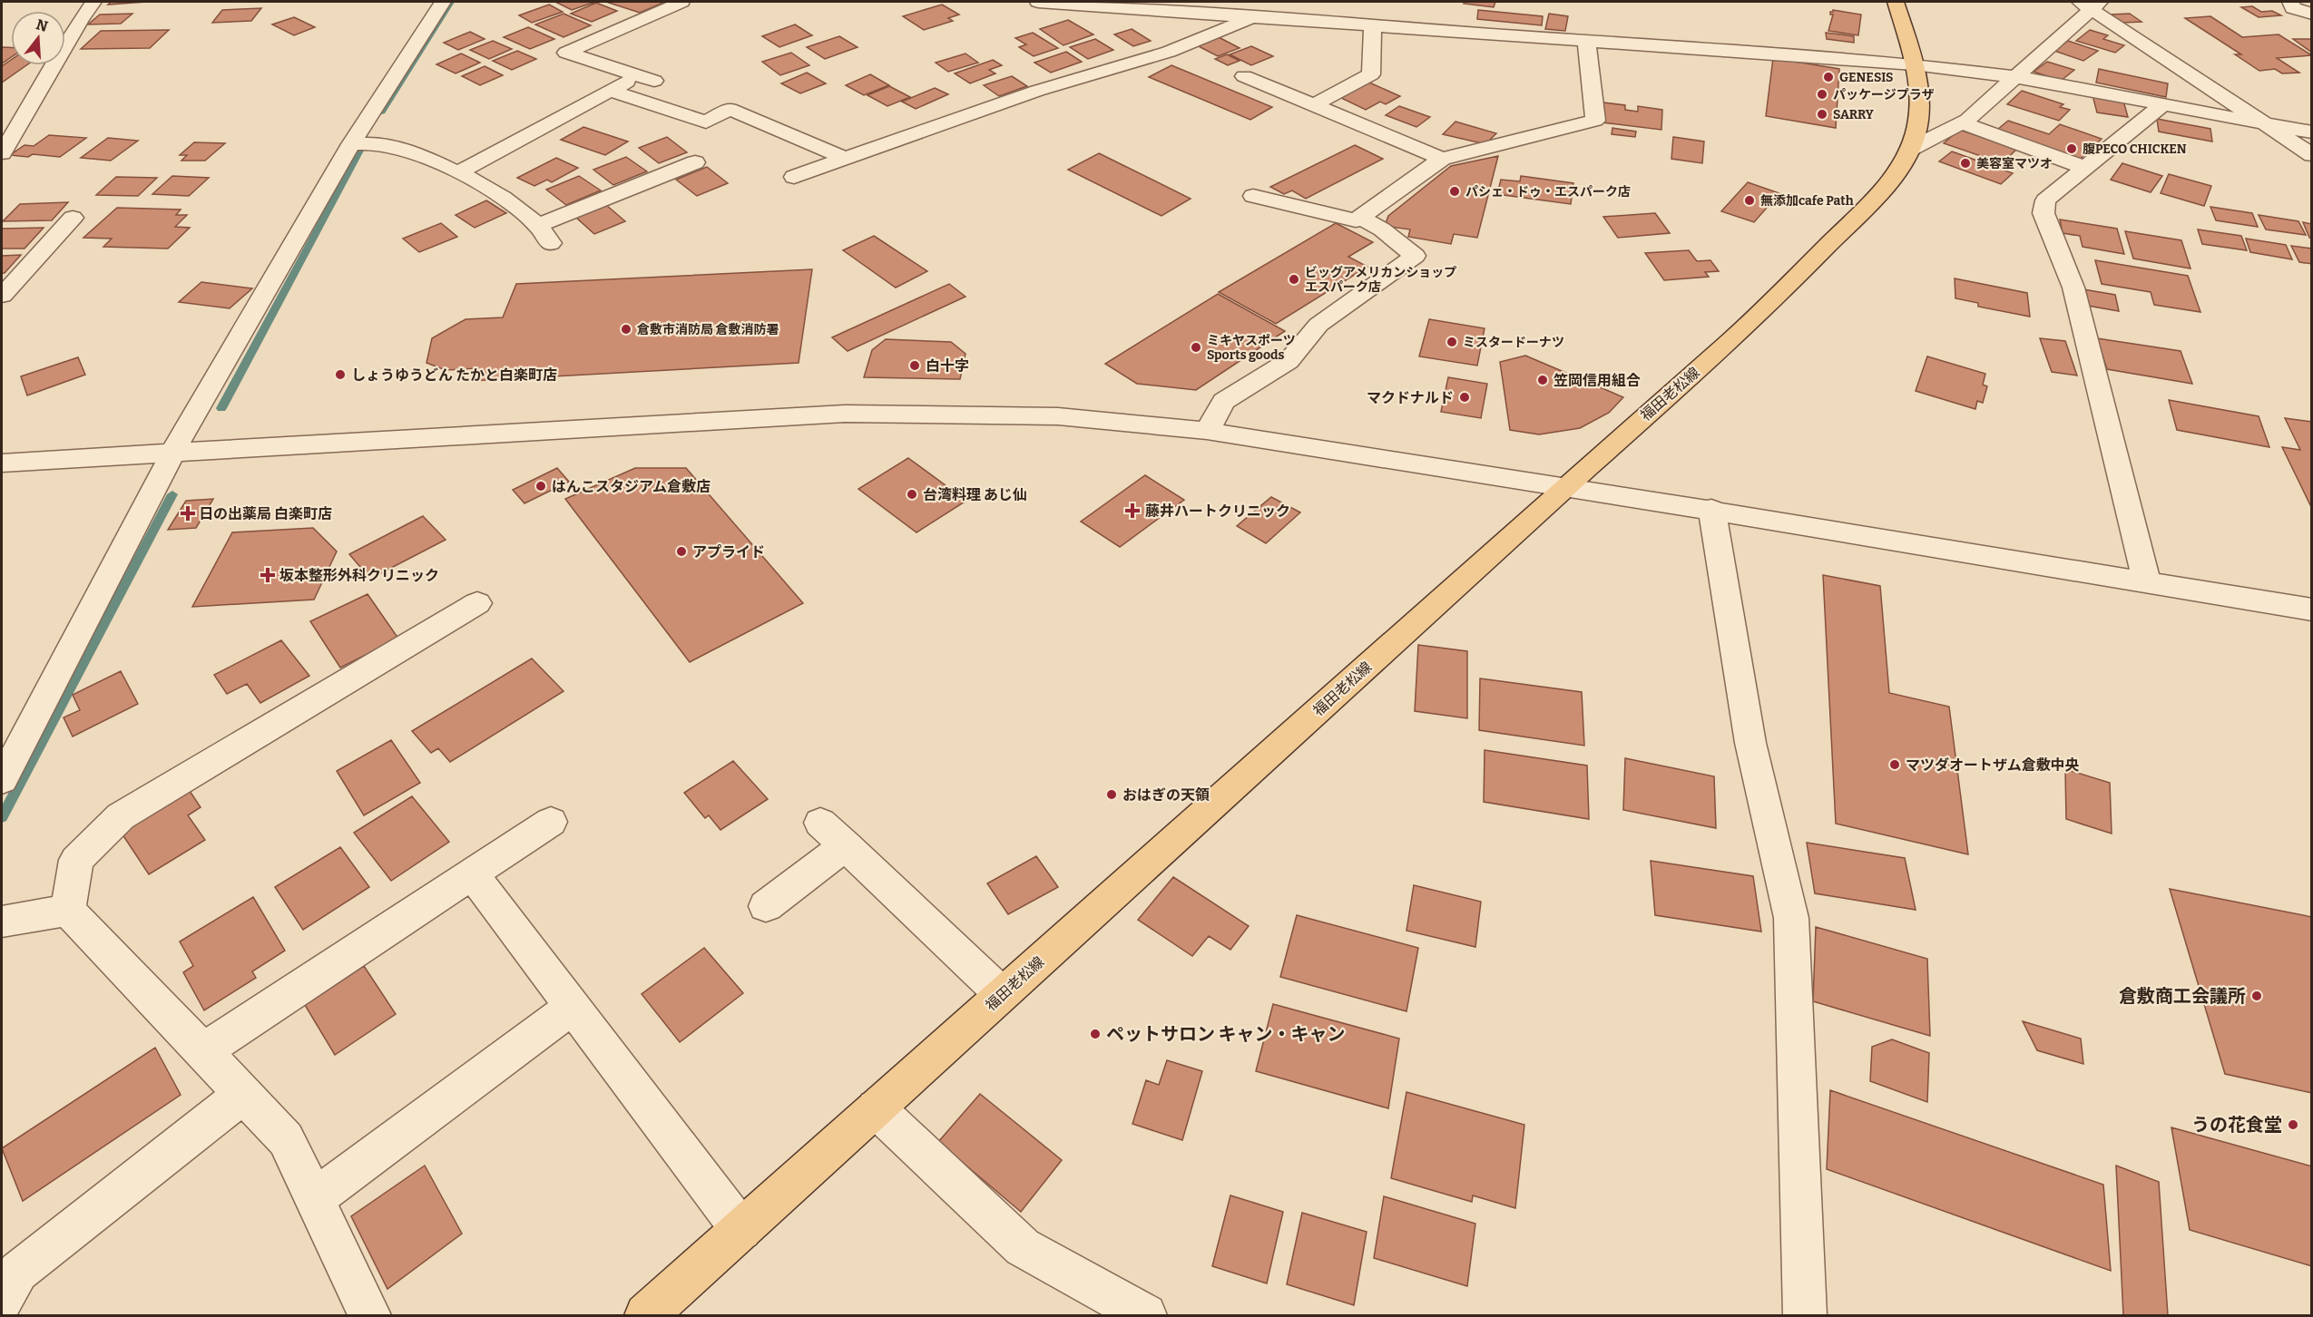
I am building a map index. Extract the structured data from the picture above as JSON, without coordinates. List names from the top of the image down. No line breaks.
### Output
{"streets":{"main road":["福田老松線"]},"places":{"other":["GENESIS","パッケージプラザ","SARRY","腹PECO CHICKEN","美容室マツオ","パシェ・ドゥ・エスパーク店","無添加cafe Path","ビッグアメリカンショップ エスパーク店","倉敷市消防局 倉敷消防署","ミスタードーナツ","ミキヤスポーツ Sports goods","白十字","しょうゆうどん たかと白楽町店","笠岡信用組合","マクドナルド","はんこスタジアム倉敷店","台湾料理 あじ仙","アプライド","マツダオートザム倉敷中央","おはぎの天領","倉敷商工会議所","ペットサロン キャン・キャン","うの花食堂"],"health":["藤井ハートクリニック","日の出薬局 白楽町店","坂本整形外科クリニック"]},"north":"top"}
